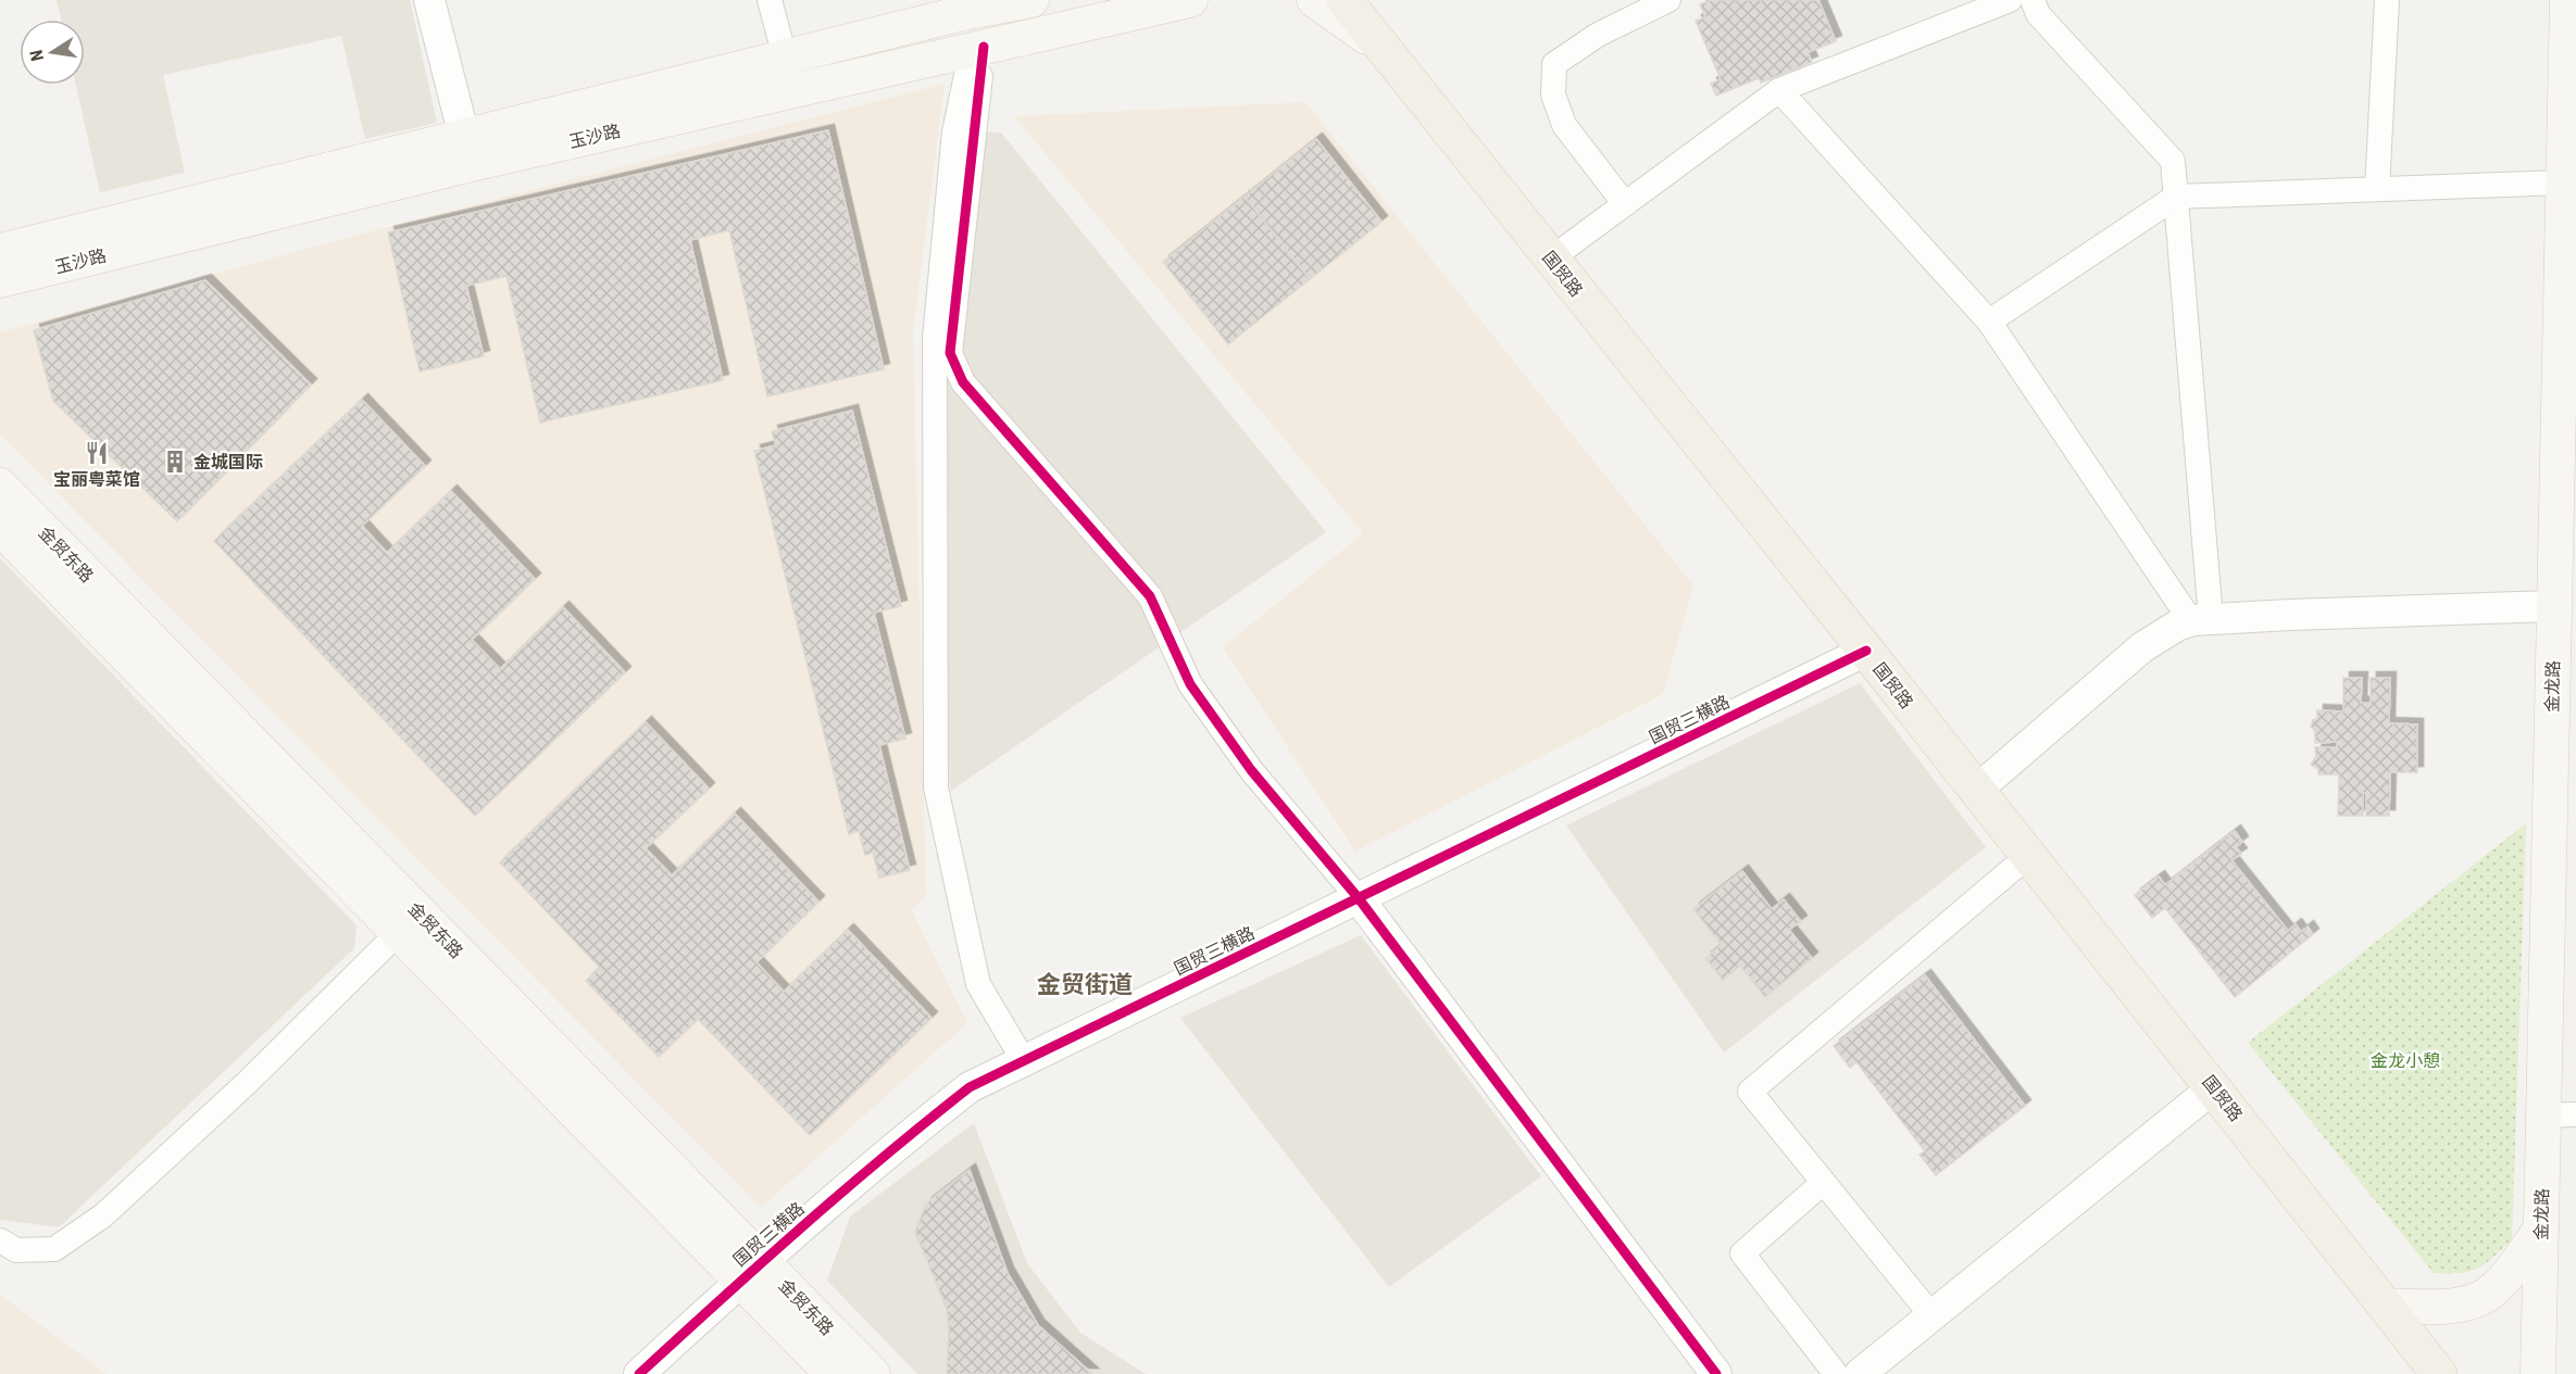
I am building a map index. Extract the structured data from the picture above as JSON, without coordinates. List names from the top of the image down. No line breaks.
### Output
{"streets":{"main road":["玉沙路","国贸路","金贸东路","金龙路"],"street":["国贸三横路"]},"crossings":[["国贸路","国贸三横路"],["金贸东路","国贸三横路"]],"districts":["金贸街道"],"parks":["金龙小憩"],"places":{"restaurant":["宝丽粤菜馆"],"building":["金城国际"]},"north":"left"}
